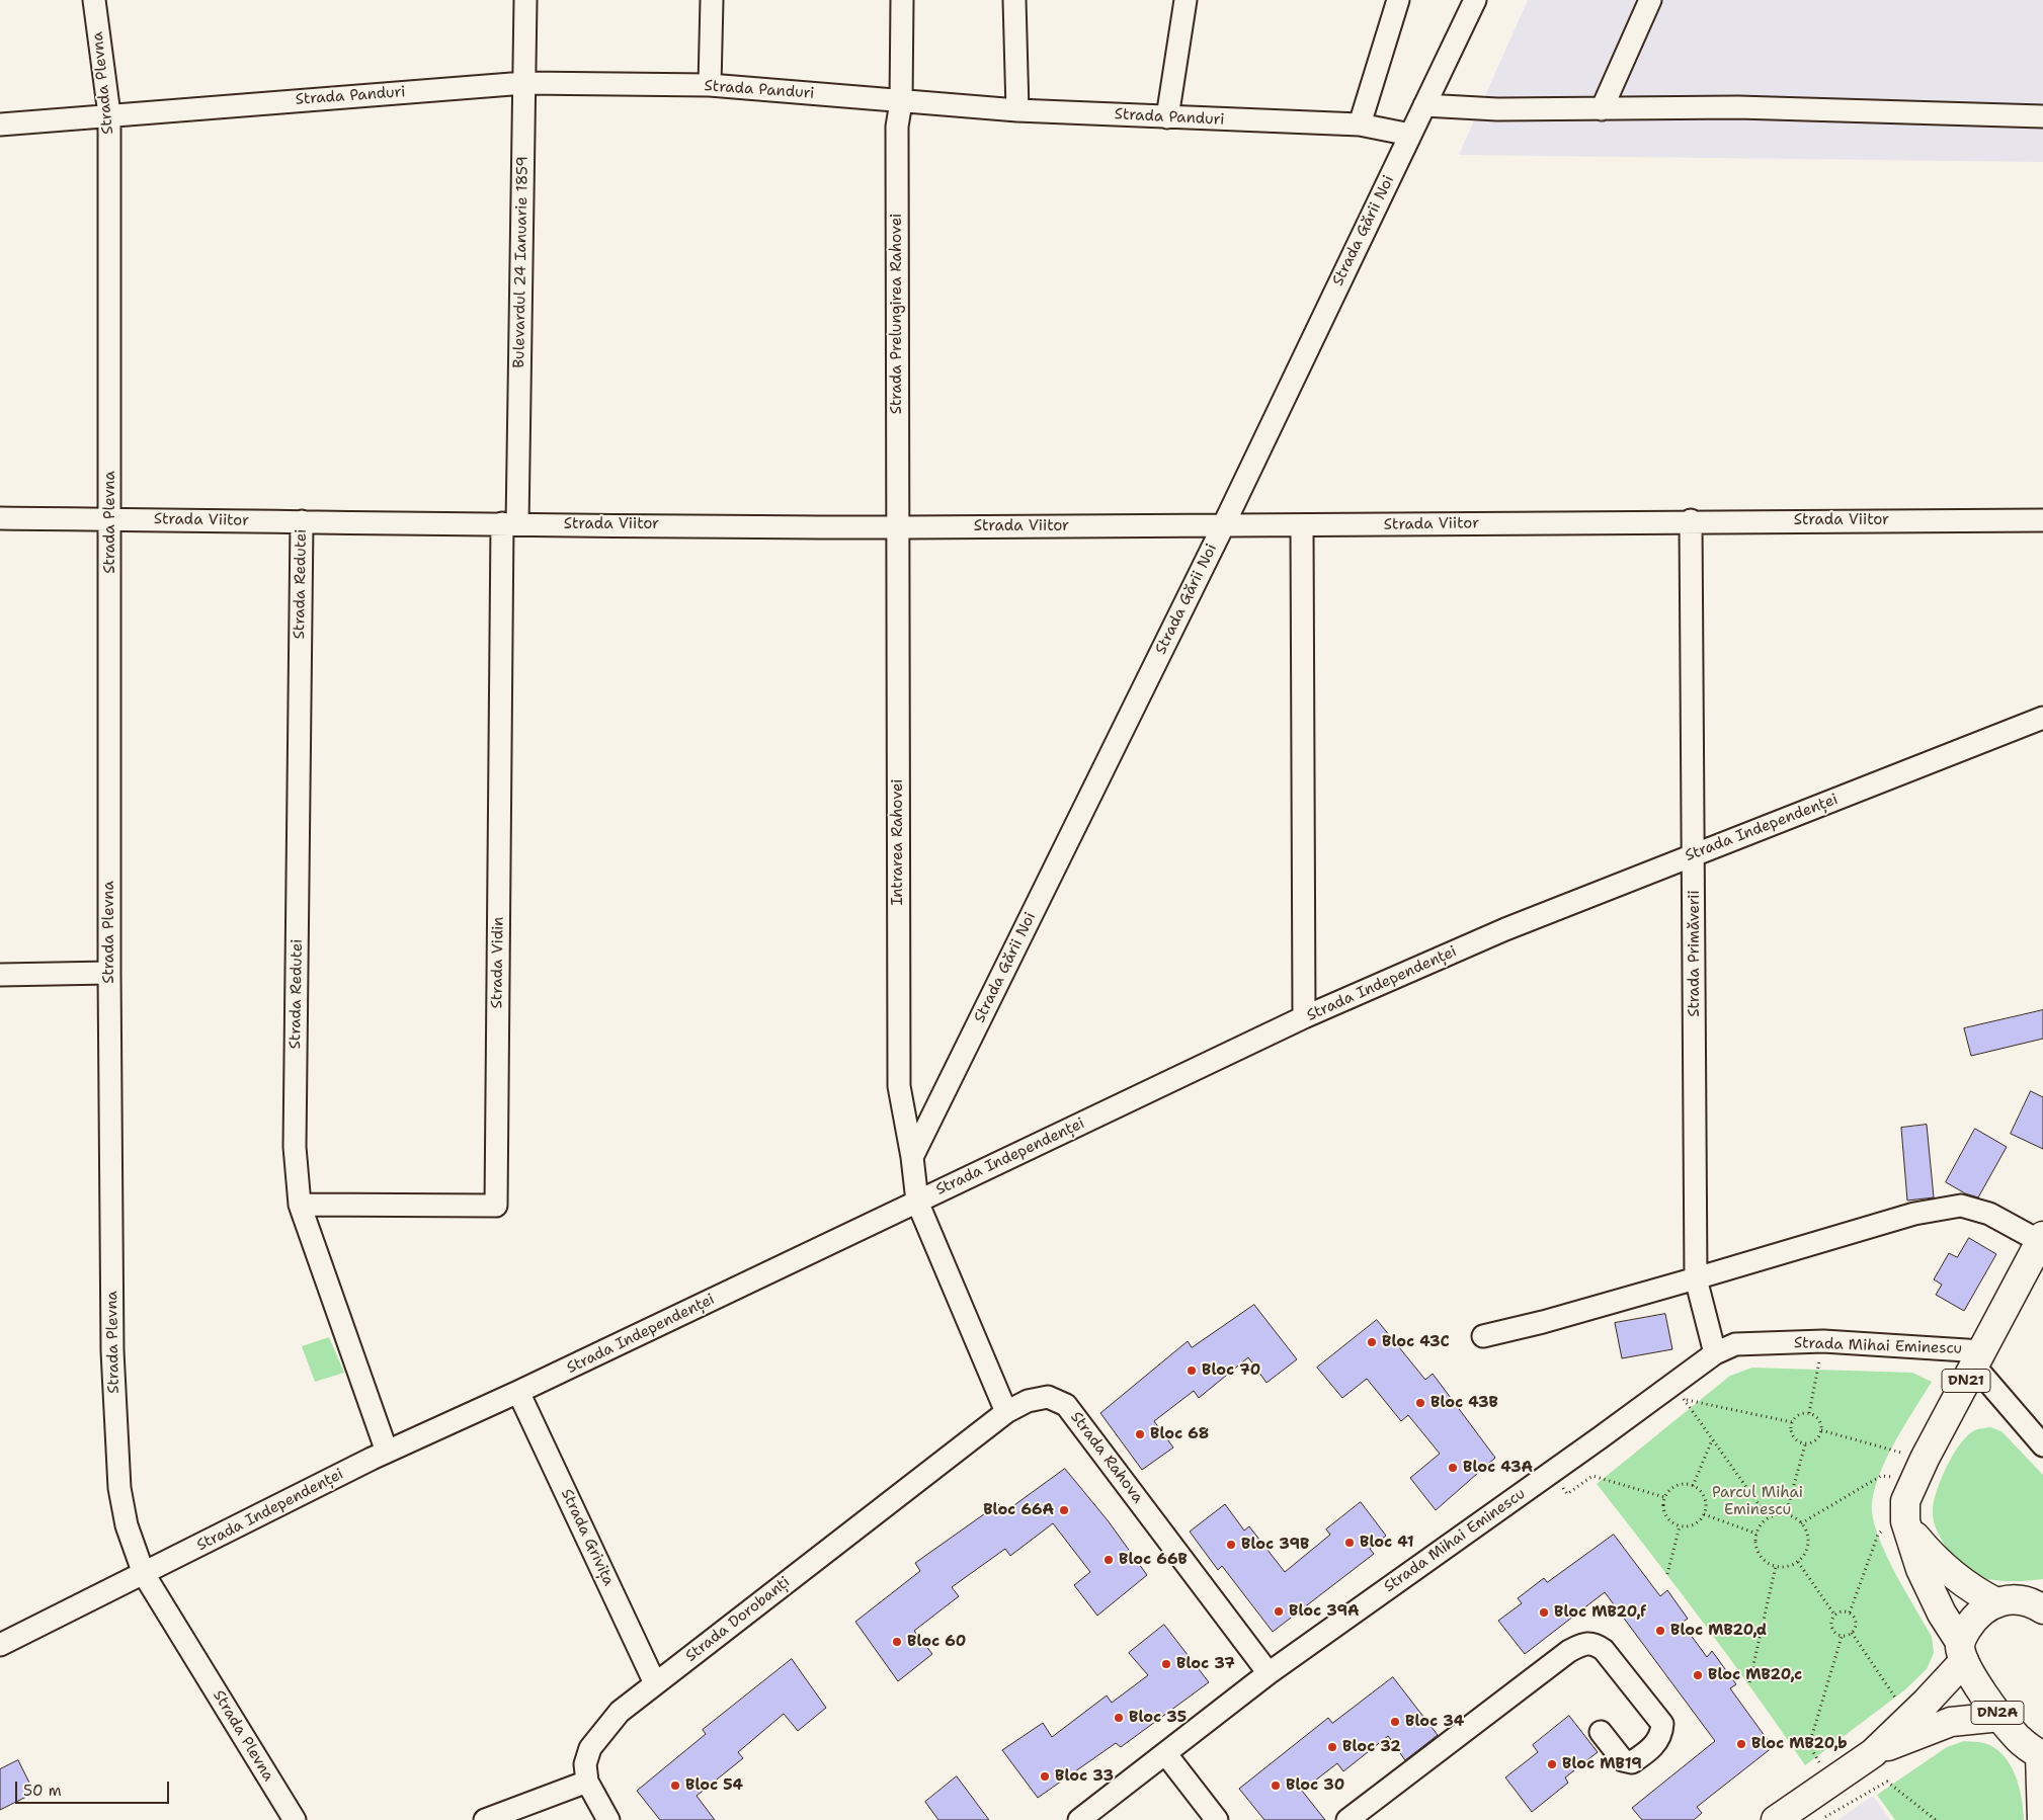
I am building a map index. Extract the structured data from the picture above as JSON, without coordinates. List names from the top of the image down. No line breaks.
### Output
{"streets":{"main road":["DN21","DN2A"],"street":["Strada Plevna","Strada Panduri","Strada Gării Noi","Bulevardul 24 Ianuarie 1859","Strada Prelungirea Rahovei","Strada Viitor","Strada Redutei","Strada Independenței","Intrarea Rahovei","Strada Primăverii","Strada Vidin","Strada Mihai Eminescu","Strada Rahova","Strada Grivița","Strada Dorobanți"]},"crossings":[["Strada Plevna","Strada Panduri"],["Strada Plevna","Strada Viitor"],["Strada Plevna","Strada Independenței"],["Strada Panduri","Strada Gării Noi"],["Strada Panduri","Bulevardul 24 Ianuarie 1859"],["Strada Panduri","Strada Prelungirea Rahovei"],["Strada Gării Noi","Strada Viitor"],["Strada Gării Noi","Intrarea Rahovei"],["Bulevardul 24 Ianuarie 1859","Strada Viitor"],["Bulevardul 24 Ianuarie 1859","Strada Vidin"],["Strada Prelungirea Rahovei","Strada Viitor"],["Strada Prelungirea Rahovei","Intrarea Rahovei"],["Strada Viitor","Strada Redutei"],["Strada Viitor","Intrarea Rahovei"],["Strada Viitor","Strada Primăverii"],["Strada Viitor","Strada Vidin"],["Strada Redutei","Strada Independenței"],["Strada Redutei","Strada Vidin"],["Strada Independenței","Strada Primăverii"],["Strada Independenței","Strada Grivița"],["Strada Primăverii","Strada Mihai Eminescu"],["Strada Mihai Eminescu","DN21"],["Strada Mihai Eminescu","Strada Rahova"],["Strada Rahova","Strada Dorobanți"],["Strada Grivița","Strada Dorobanți"]],"parks":["Parcul Mihai Eminescu"],"places":["Bloc 43C","Bloc 70","Bloc 43B","Bloc 68","Bloc 43A","Bloc 66A","Bloc 41","Bloc 39B","Bloc 66B","Bloc 39A","Bloc MB20,f","Bloc MB20,d","Bloc 60","Bloc 37","Bloc MB20,c","Bloc 35","Bloc 34","Bloc MB20,b","Bloc 32","Bloc MB19","Bloc 33","Bloc 54","Bloc 30"],"scale_bar":"50 m"}
